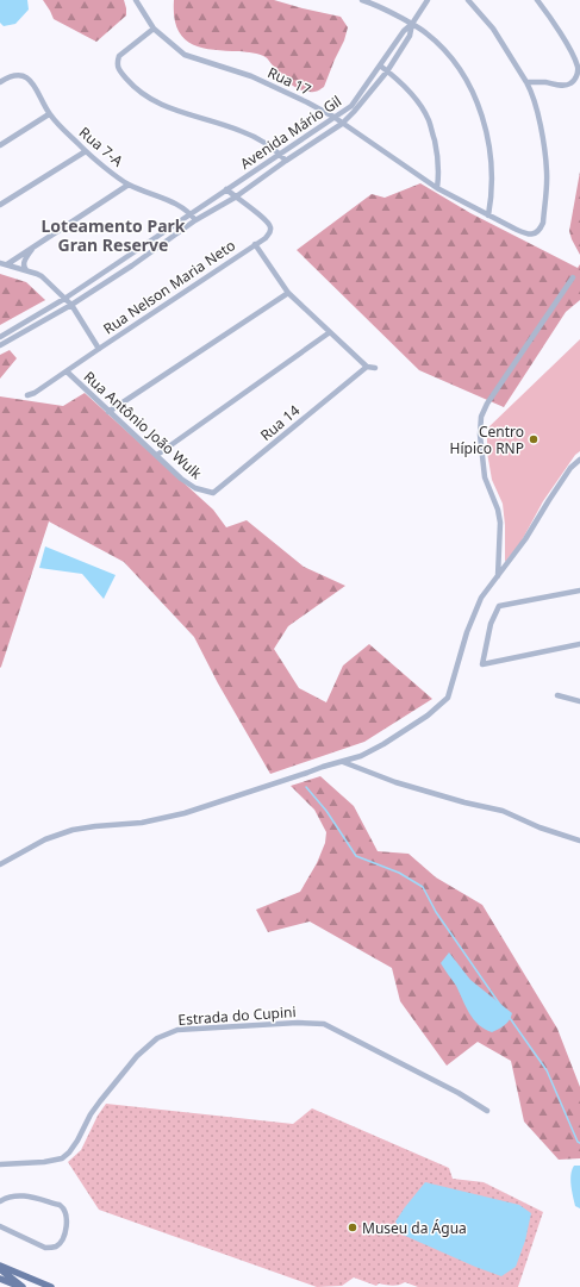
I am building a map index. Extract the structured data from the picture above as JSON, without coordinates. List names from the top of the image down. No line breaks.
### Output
{"streets":{"street":["Rua 17","Avenida Mário Gil","Rua 7-A","Rua Nelson Maria Neto","Rua 14","Rua Antônio João Wulk","Estrada do Cupini"]},"crossings":[["Rua 17","Avenida Mário Gil"],["Avenida Mário Gil","Rua 7-A"],["Avenida Mário Gil","Rua Nelson Maria Neto"],["Rua Nelson Maria Neto","Rua Antônio João Wulk"],["Rua 14","Rua Antônio João Wulk"]],"districts":["Loteamento Park Gran Reserve"],"places":["Centro Hípico RNP","Museu da Água"]}
